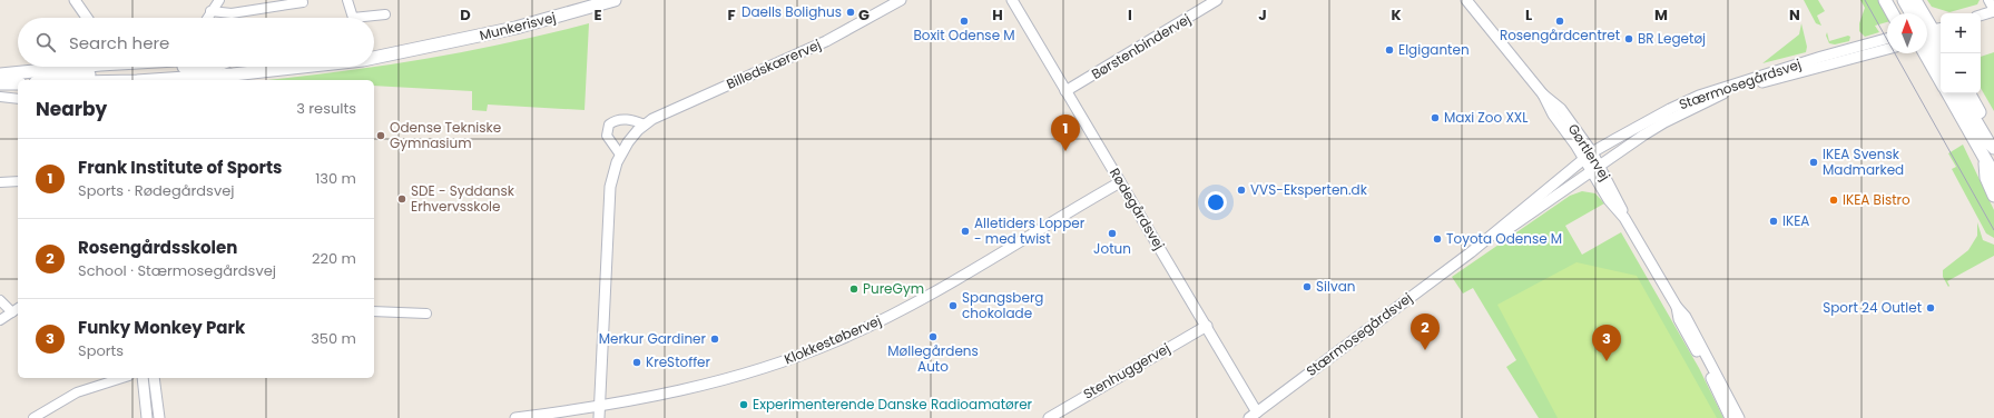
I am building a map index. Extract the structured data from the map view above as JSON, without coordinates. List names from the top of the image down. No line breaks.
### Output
{"streets":{"main road":["Munkerisvej"],"street":["Børstenbindervej","Billedskærervej","Stærmosegårdsvej","Gørtlervej","Rødegårdsvej","Klokkestøbervej","Stenhuggervej"]},"crossings":[["Børstenbindervej","Rødegårdsvej"],["Billedskærervej","Klokkestøbervej"],["Stærmosegårdsvej","Gørtlervej"],["Stærmosegårdsvej","Rødegårdsvej"],["Rødegårdsvej","Klokkestøbervej"],["Rødegårdsvej","Stenhuggervej"]],"places":["Daells Bolighus","Boxit Odense M","Rosengårdcentret","BR Legetøj","Elgiganten","Maxi Zoo XXL","Odense Tekniske Gymnasium","IKEA Svensk Madmarked","VVS-Eksperten.dk","SDE - Syddansk Erhvervsskole","IKEA Bistro","IKEA","Alletiders Lopper - med twist","Jotun","Toyota Odense M","Silvan","PureGym","Spangsberg chokolade","Sport 24 Outlet","Møllegårdens Auto","Merkur Gardiner","KreStoffer","Experimenterende Danske Radioamatører"],"north":"top","page":{"map_buttons":["+","−"],"search":"Search here","heading":["Nearby","3 results"],"pins":["1","2","3"],"list":[{"mark":"1","name":"Frank Institute of Sports","note":"Sports · Rødegårdsvej","value":"130 m"},{"mark":"2","name":"Rosengårdsskolen","note":"School · Stærmosegårdsvej","value":"220 m"},{"mark":"3","name":"Funky Monkey Park","note":"Sports","value":"350 m"}]},"grid":{"columns":["D","E","F","G","H","I","J","K","L","M","N"]}}
